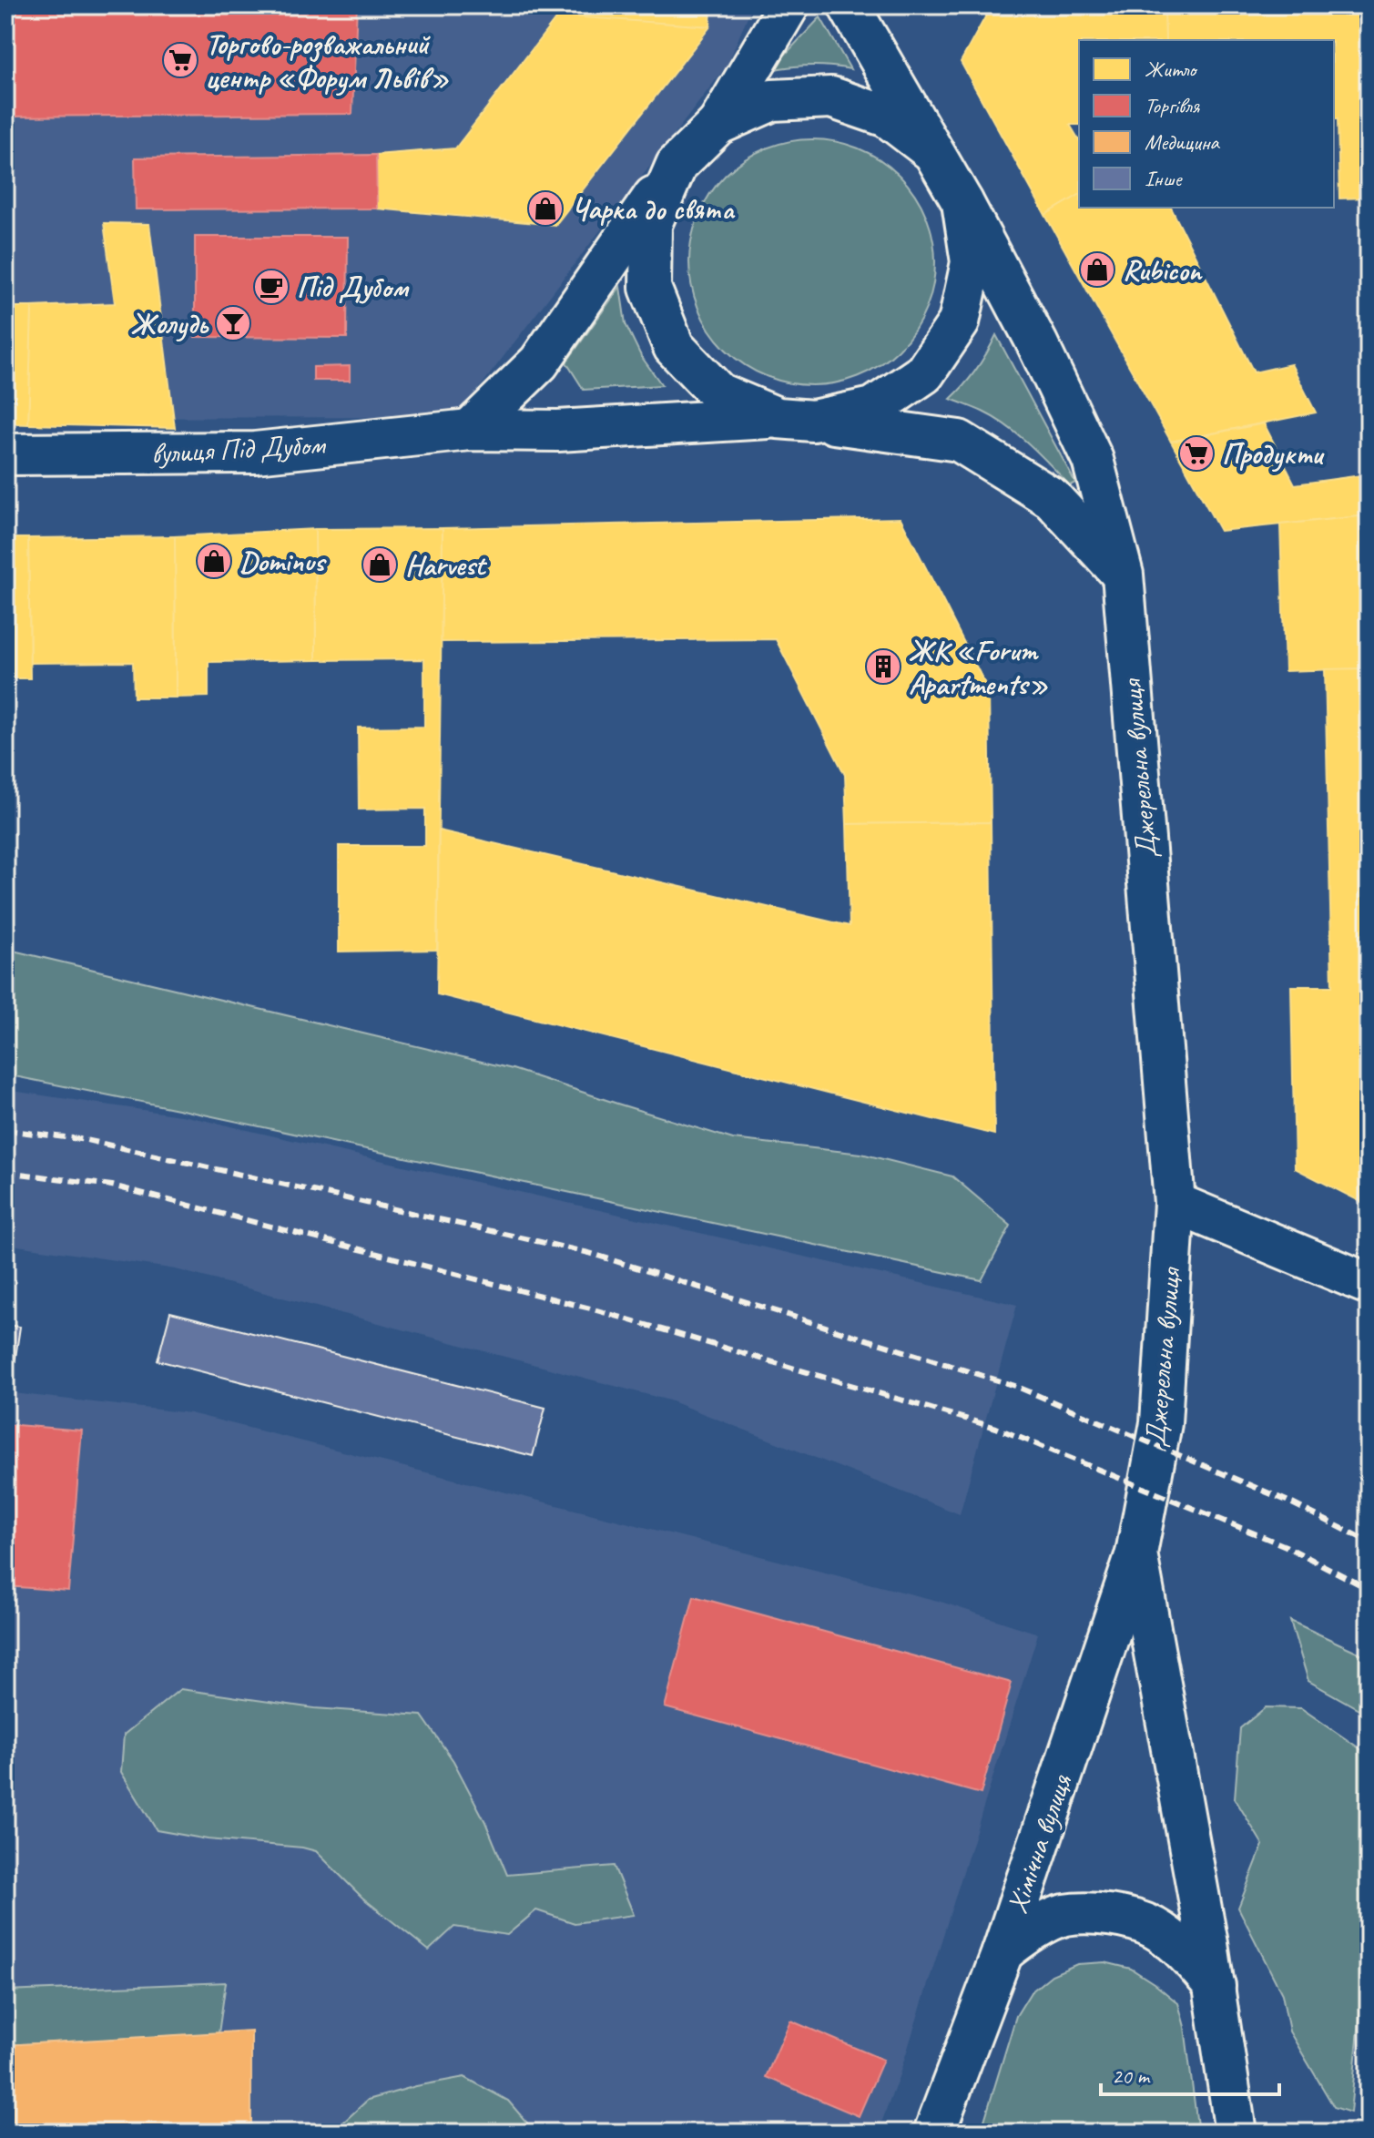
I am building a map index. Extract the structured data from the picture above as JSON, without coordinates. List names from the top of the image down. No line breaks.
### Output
{"streets":{"street":["вулиця Під Дубом","Джерельна вулиця","Хімічна вулиця"]},"crossings":[["Джерельна вулиця","Хімічна вулиця"]],"places":{"supermarket":["Торгово-розважальний центр «Форум Львів»","Продукти"],"shop":["Чарка до свята","Rubicon","Dominus","Harvest"],"cafe":["Під Дубом"],"bar":["Жолудь"],"building":["ЖК «Forum Apartments»"]},"legend":["Житло","Торгівля","Медицина","Інше"],"scale_bar":"20 m"}
